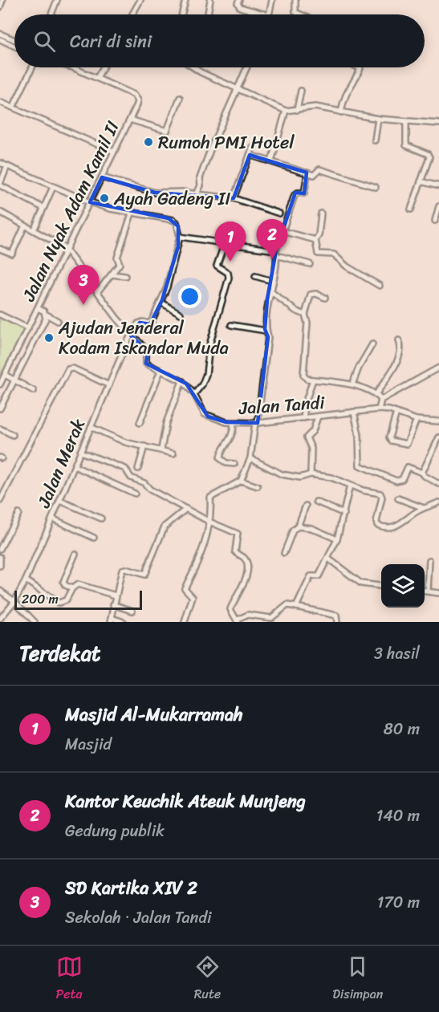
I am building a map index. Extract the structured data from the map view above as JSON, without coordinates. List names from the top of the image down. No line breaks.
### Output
{"streets":{"street":["Jalan Nyak Adam Kamil II","Jalan Tandi","Jalan Merak"]},"crossings":[["Jalan Nyak Adam Kamil II","Jalan Tandi"],["Jalan Tandi","Jalan Merak"]],"places":["Rumoh PMI Hotel","Ayah Gadeng II","Ajudan Jenderal Kodam Iskandar Muda"],"scale_bar":"200 m","page":{"search":"Cari di sini","pins":["2","1","3"],"scale":"200 m","heading":["Terdekat","3 hasil"],"list":[{"mark":"1","name":"Masjid Al-Mukarramah","note":"Masjid","value":"80 m"},{"mark":"2","name":"Kantor Keuchik Ateuk Munjeng","note":"Gedung publik","value":"140 m"},{"mark":"3","name":"SD Kartika XIV 2","note":"Sekolah · Jalan Tandi","value":"170 m"}],"nav":["Peta","Rute","Disimpan"]}}
